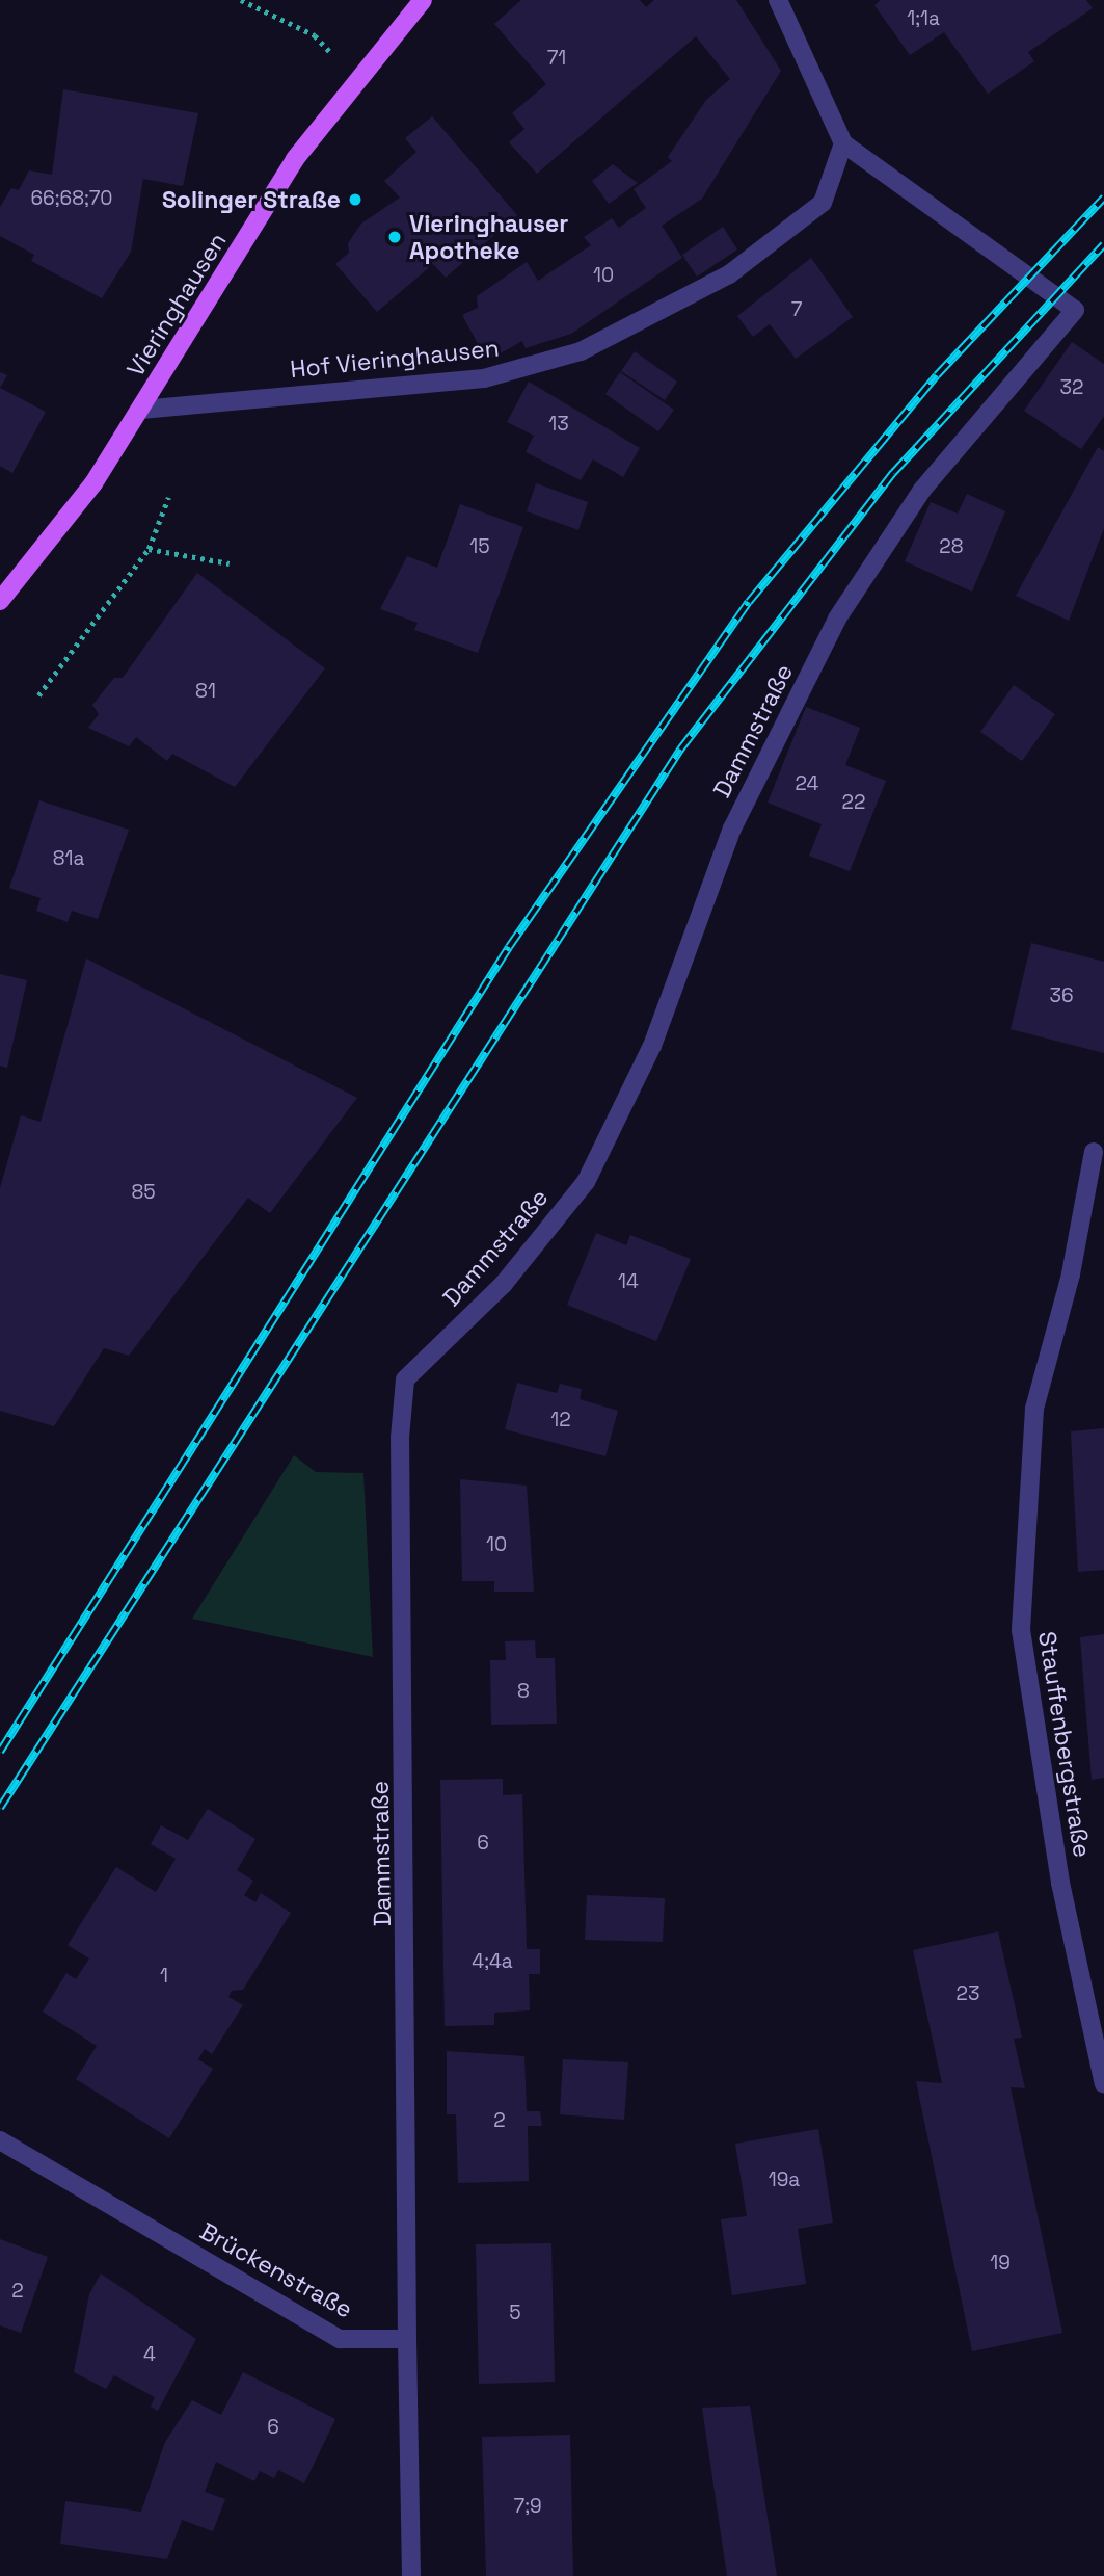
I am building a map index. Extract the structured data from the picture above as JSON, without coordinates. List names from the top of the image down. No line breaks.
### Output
{"streets":{"main road":["Vieringhausen"],"street":["Hof Vieringhausen","Dammstraße","Stauffenbergstraße","Brückenstraße"]},"crossings":[["Vieringhausen","Hof Vieringhausen"],["Hof Vieringhausen","Dammstraße"],["Dammstraße","Brückenstraße"]],"places":["Solinger Straße","Vieringhauser Apotheke"],"house_numbers":["1;1a","71","66;68;70","10","7","32","13","15","28","81","24","22","81a","36","85","14","12","10","8","6","4;4a","1","23","2","19a","19","2","5","4","6","7;9"]}
